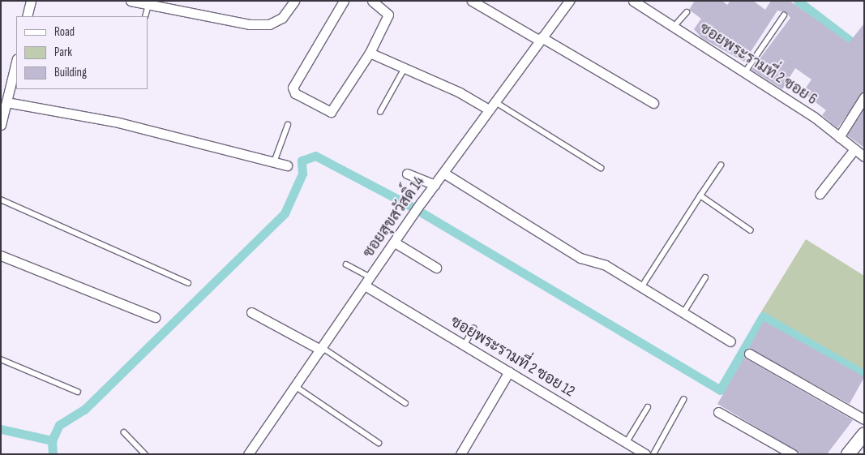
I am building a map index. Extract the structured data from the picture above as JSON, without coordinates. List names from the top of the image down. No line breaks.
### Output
{"streets":{"street":["ซอยพระรามที่ 2 ซอย 6","ซอยสุขสวัสดิ์ 14","ซอยพระรามที่ 2 ซอย 12"]},"crossings":[["ซอยสุขสวัสดิ์ 14","ซอยพระรามที่ 2 ซอย 12"]],"legend":["Road","Park","Building"]}
